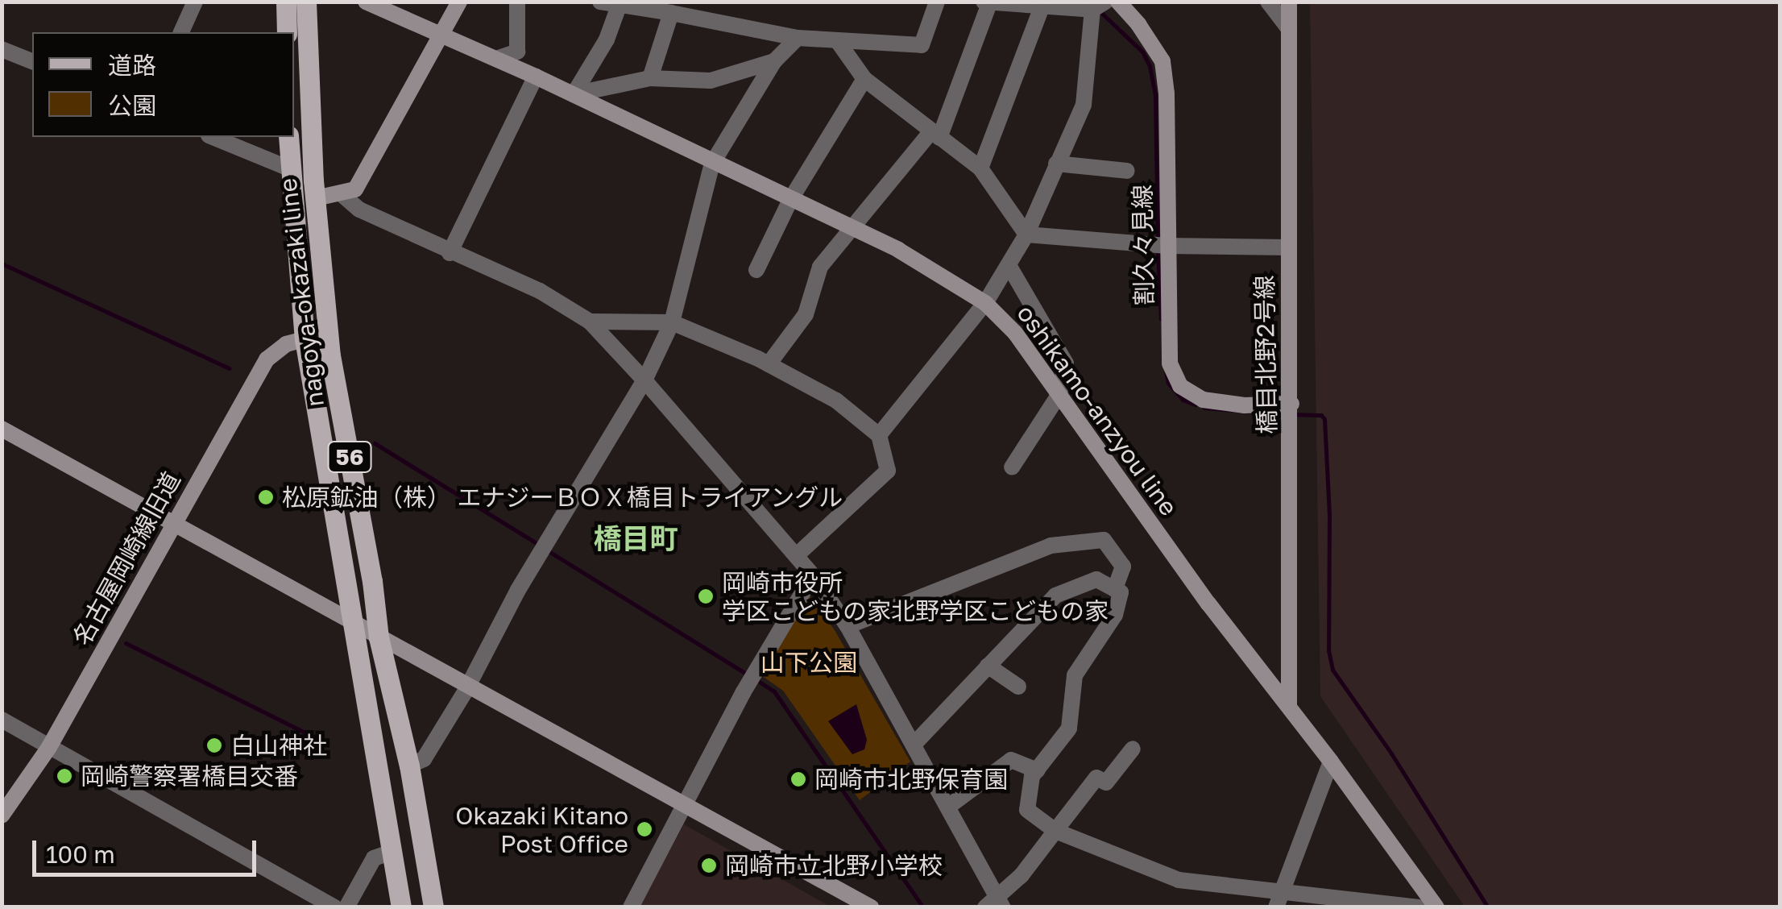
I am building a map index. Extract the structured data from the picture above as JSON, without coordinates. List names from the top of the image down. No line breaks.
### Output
{"streets":{"main road":["nagoya-okazaki line","56"],"street":["割久々見線","橋目北野2号線","oshikamo-anzyou line","名古屋岡崎線旧道"]},"crossings":[["割久々見線","橋目北野2号線"],["nagoya-okazaki line","名古屋岡崎線旧道"],["橋目北野2号線","oshikamo-anzyou line"]],"districts":["橋目町"],"parks":["山下公園"],"places":["松原鉱油（株） エナジーＢＯＸ橋目トライアングル","岡崎市役所 学区こどもの家北野学区こどもの家","白山神社","岡崎警察署橋目交番","岡崎市北野保育園","Okazaki Kitano Post Office","岡崎市立北野小学校"],"legend":["道路","公園"],"scale_bar":"100 m"}
